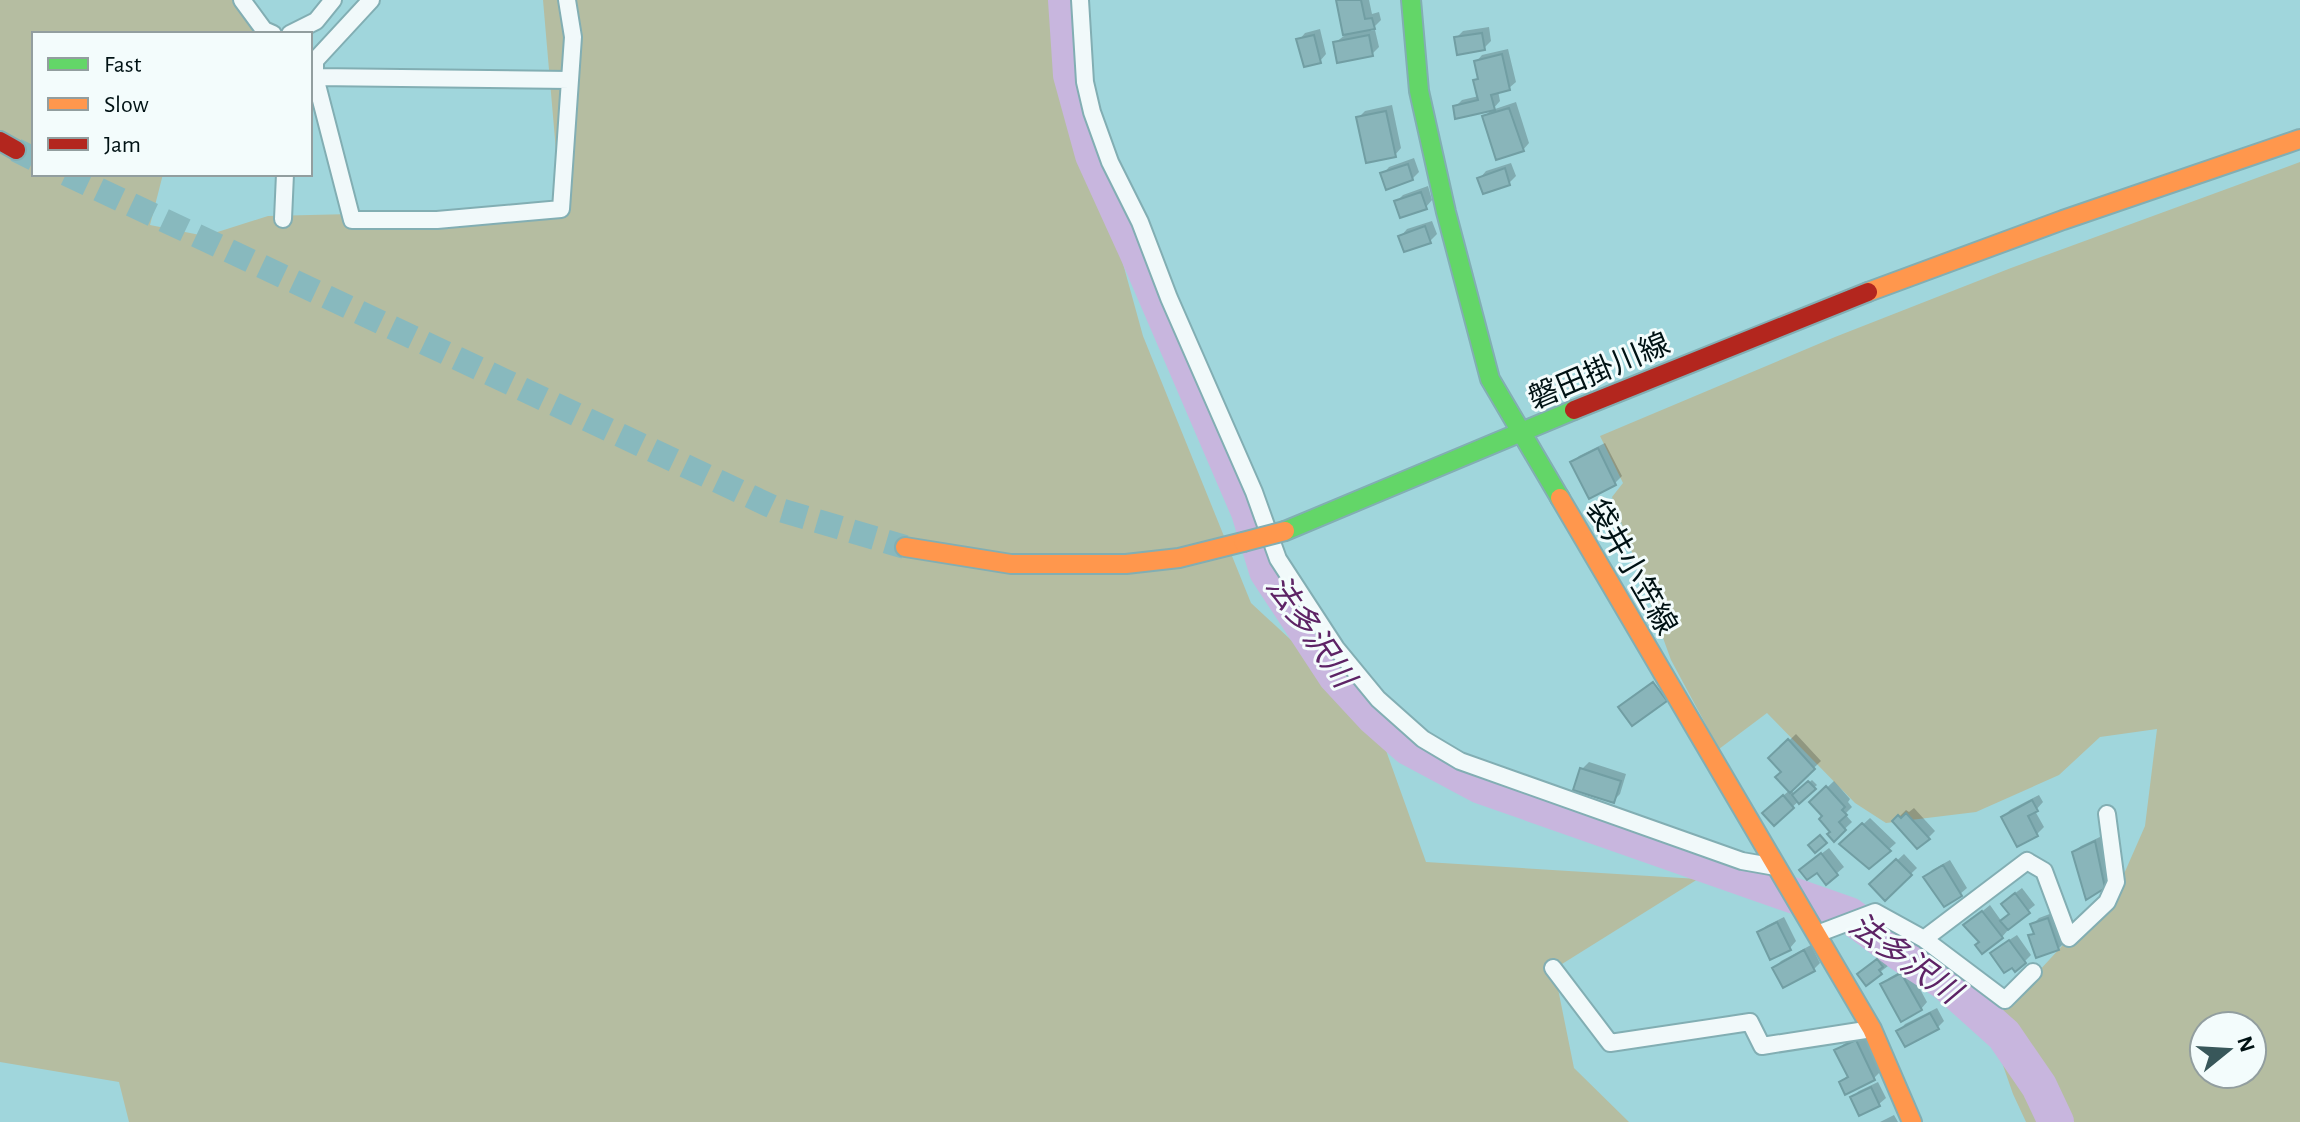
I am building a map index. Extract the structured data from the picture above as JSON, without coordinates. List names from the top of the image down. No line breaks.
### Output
{"streets":{"main road":["磐田掛川線","袋井小笠線"]},"crossings":[["磐田掛川線","袋井小笠線"]],"water":["法多沢川"],"legend":["Fast","Slow","Jam"],"north":"right"}
